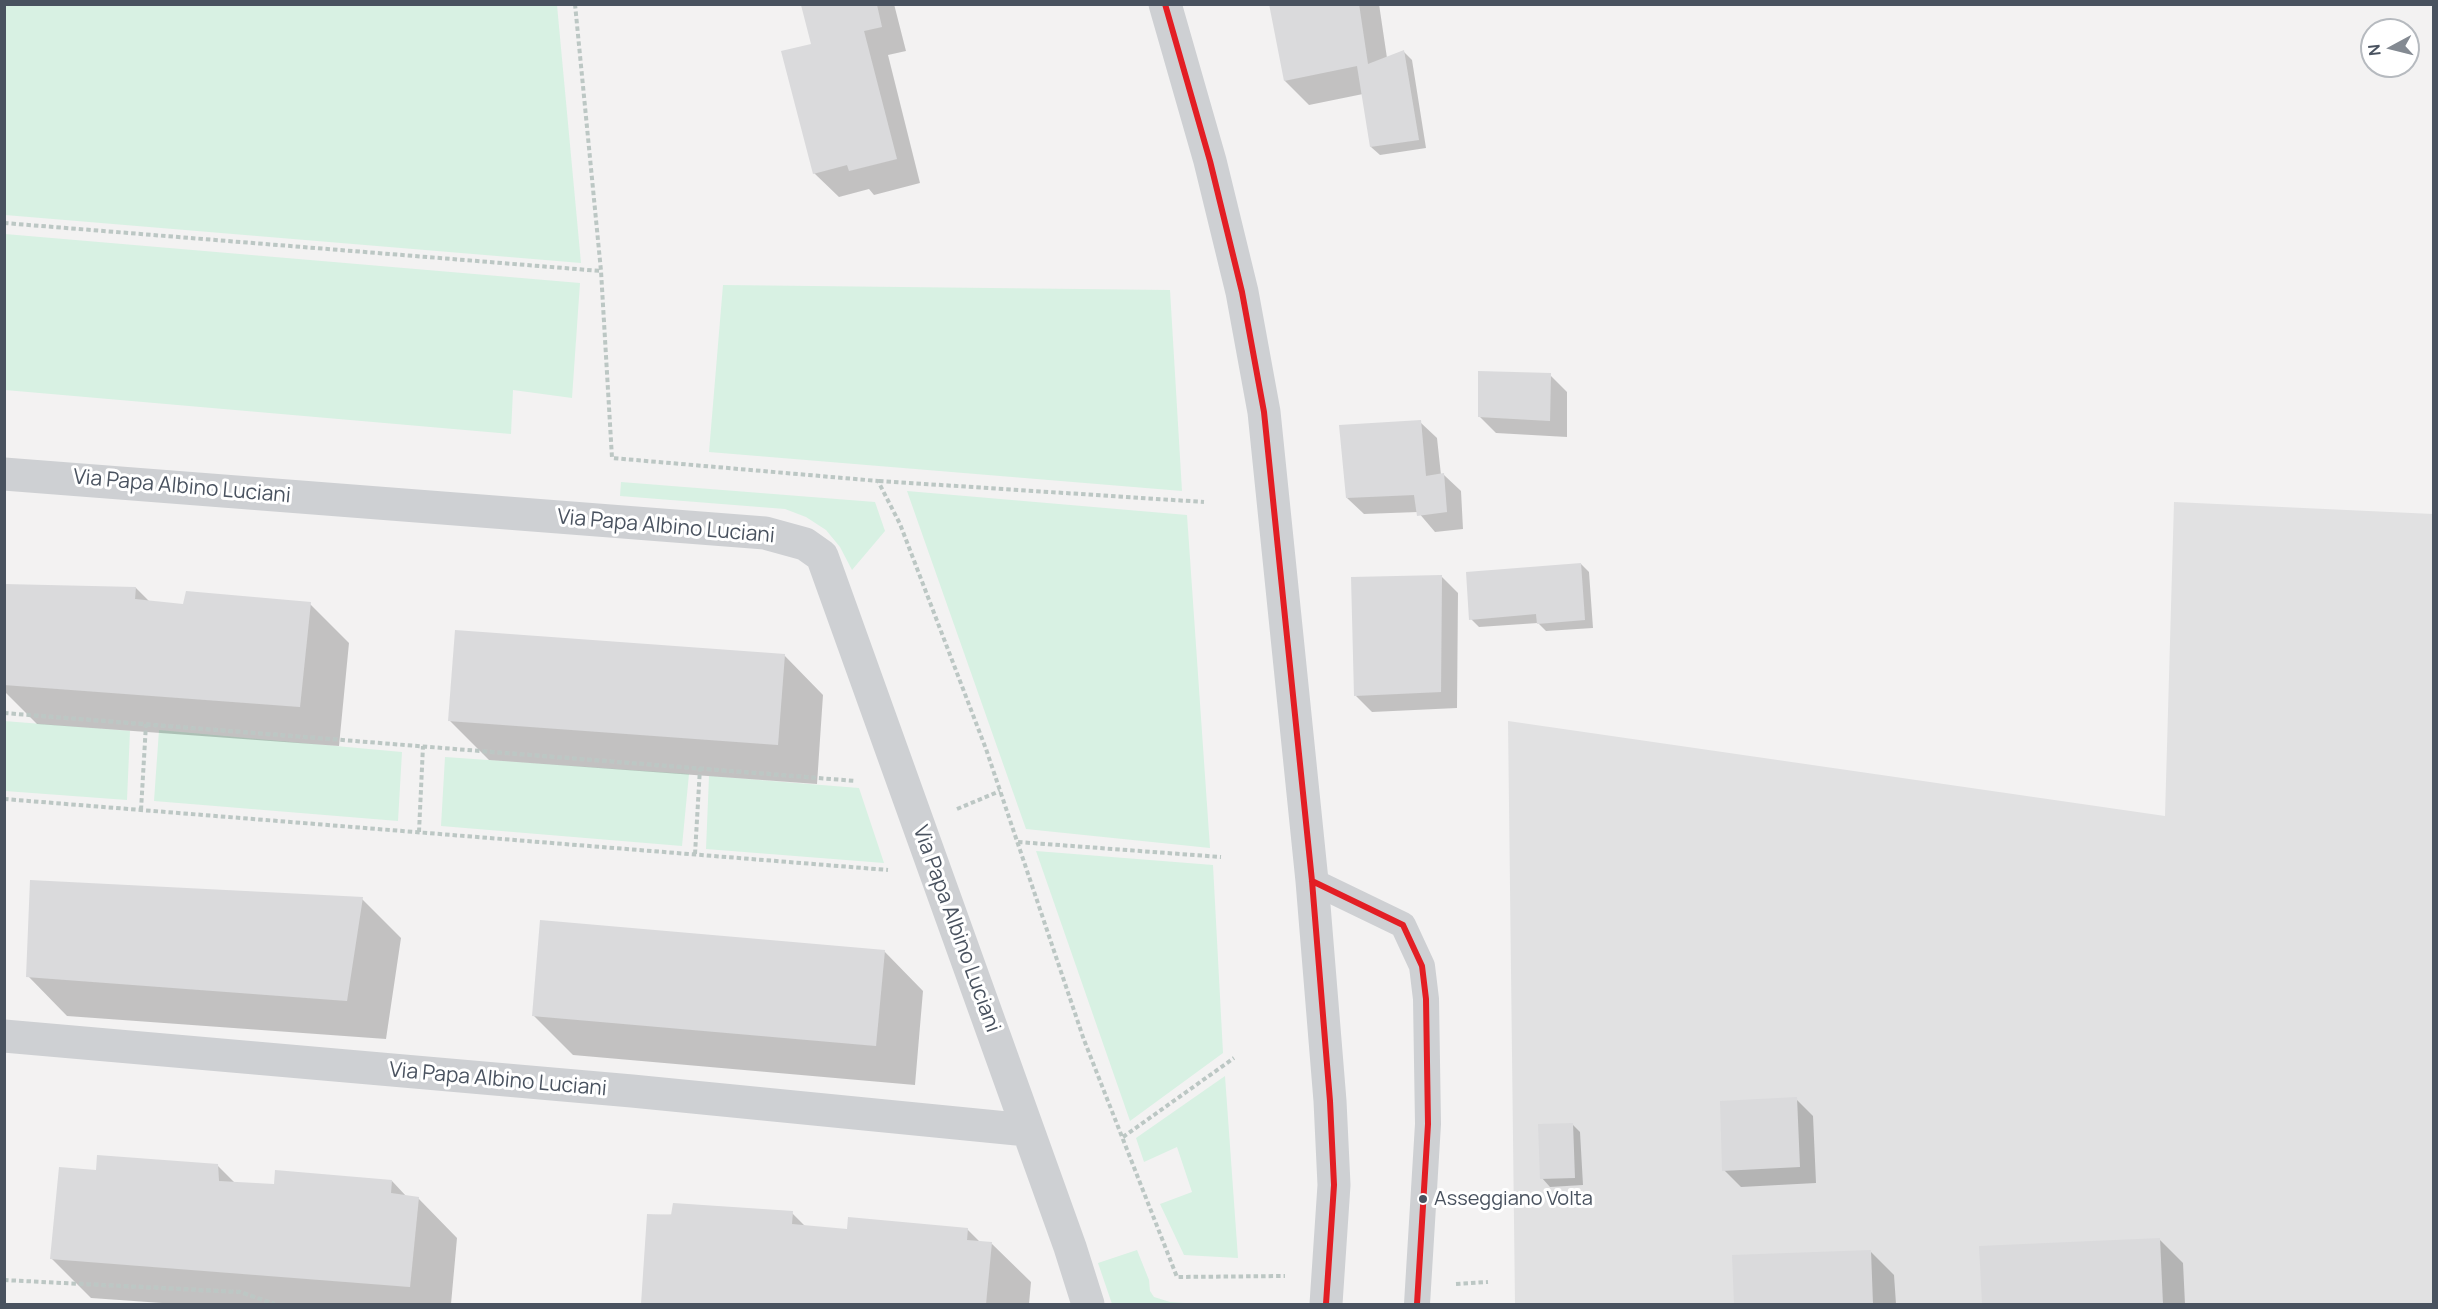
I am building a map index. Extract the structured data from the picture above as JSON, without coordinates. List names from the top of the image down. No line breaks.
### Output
{"streets":{"street":["Via Papa Albino Luciani"]},"places":["Asseggiano Volta"],"north":"left"}
